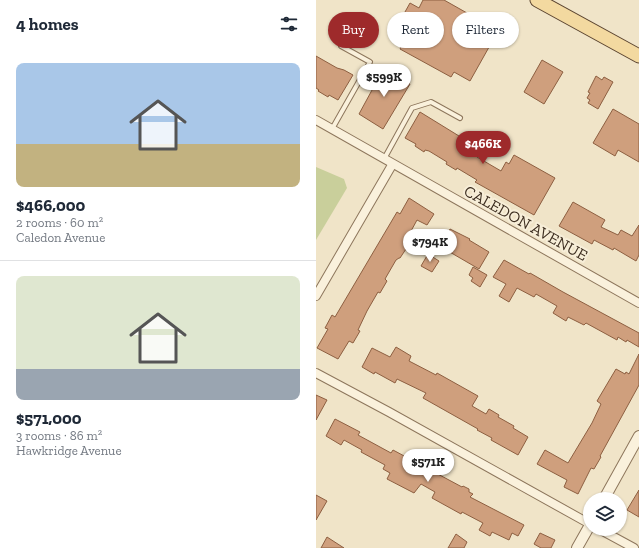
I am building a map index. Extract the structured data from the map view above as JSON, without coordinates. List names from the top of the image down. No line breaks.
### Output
{"streets":{"street":["CALEDON AVENUE"]},"page":{"heading":"4 homes","chip":["Buy","Rent","Filters"],"list":[{"name":"$466,000","note":"2 rooms · 60 m² · Caledon Avenue"},{"name":"$571,000","note":"3 rooms · 86 m² · Hawkridge Avenue"}],"price":["$599K","$466K","$794K","$571K"]}}
